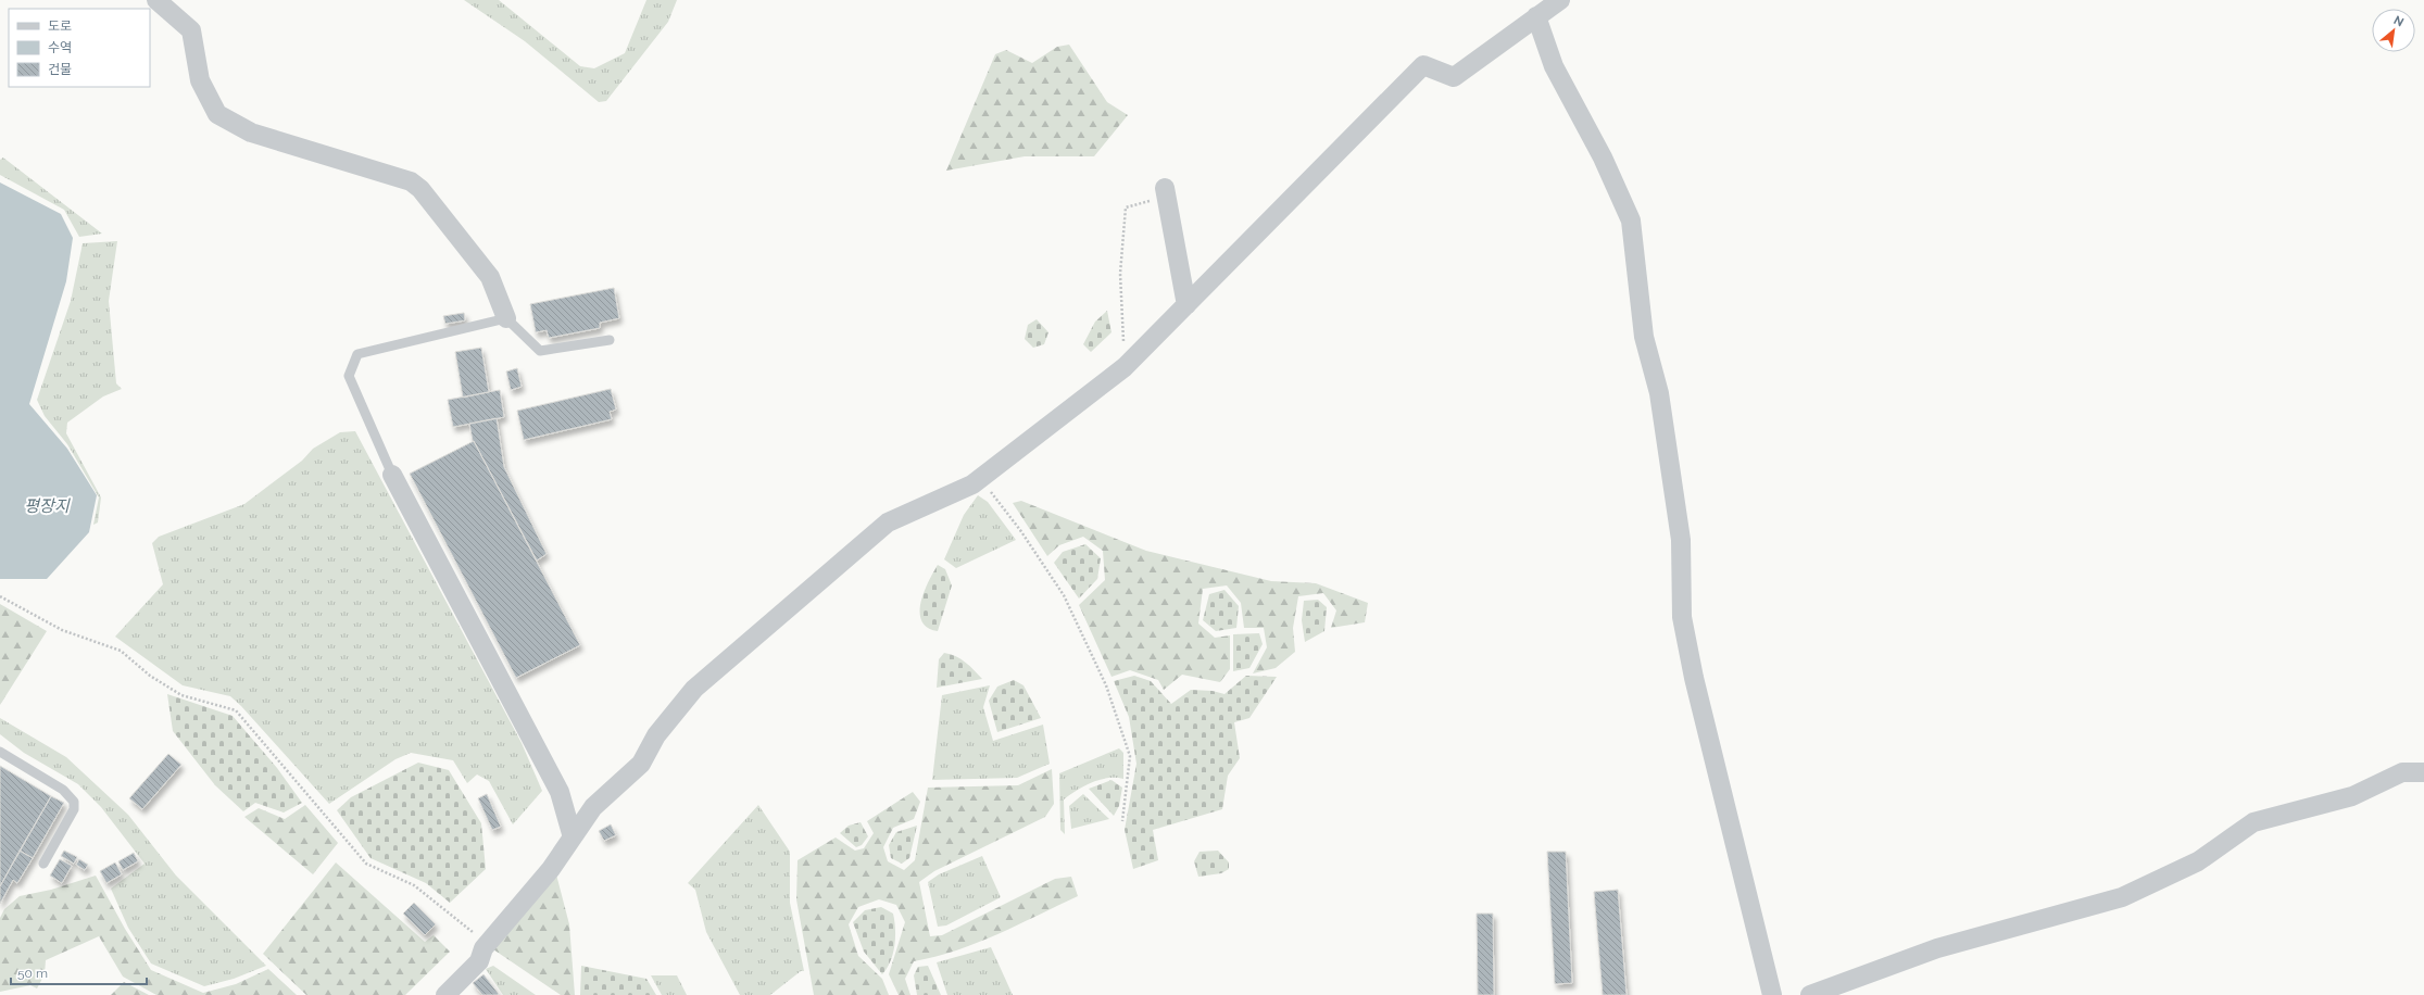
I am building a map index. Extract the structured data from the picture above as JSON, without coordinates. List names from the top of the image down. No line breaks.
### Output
{"water":["평장지"],"legend":["도로","수역","건물"],"scale_bar":"50 m","north":"top right"}
